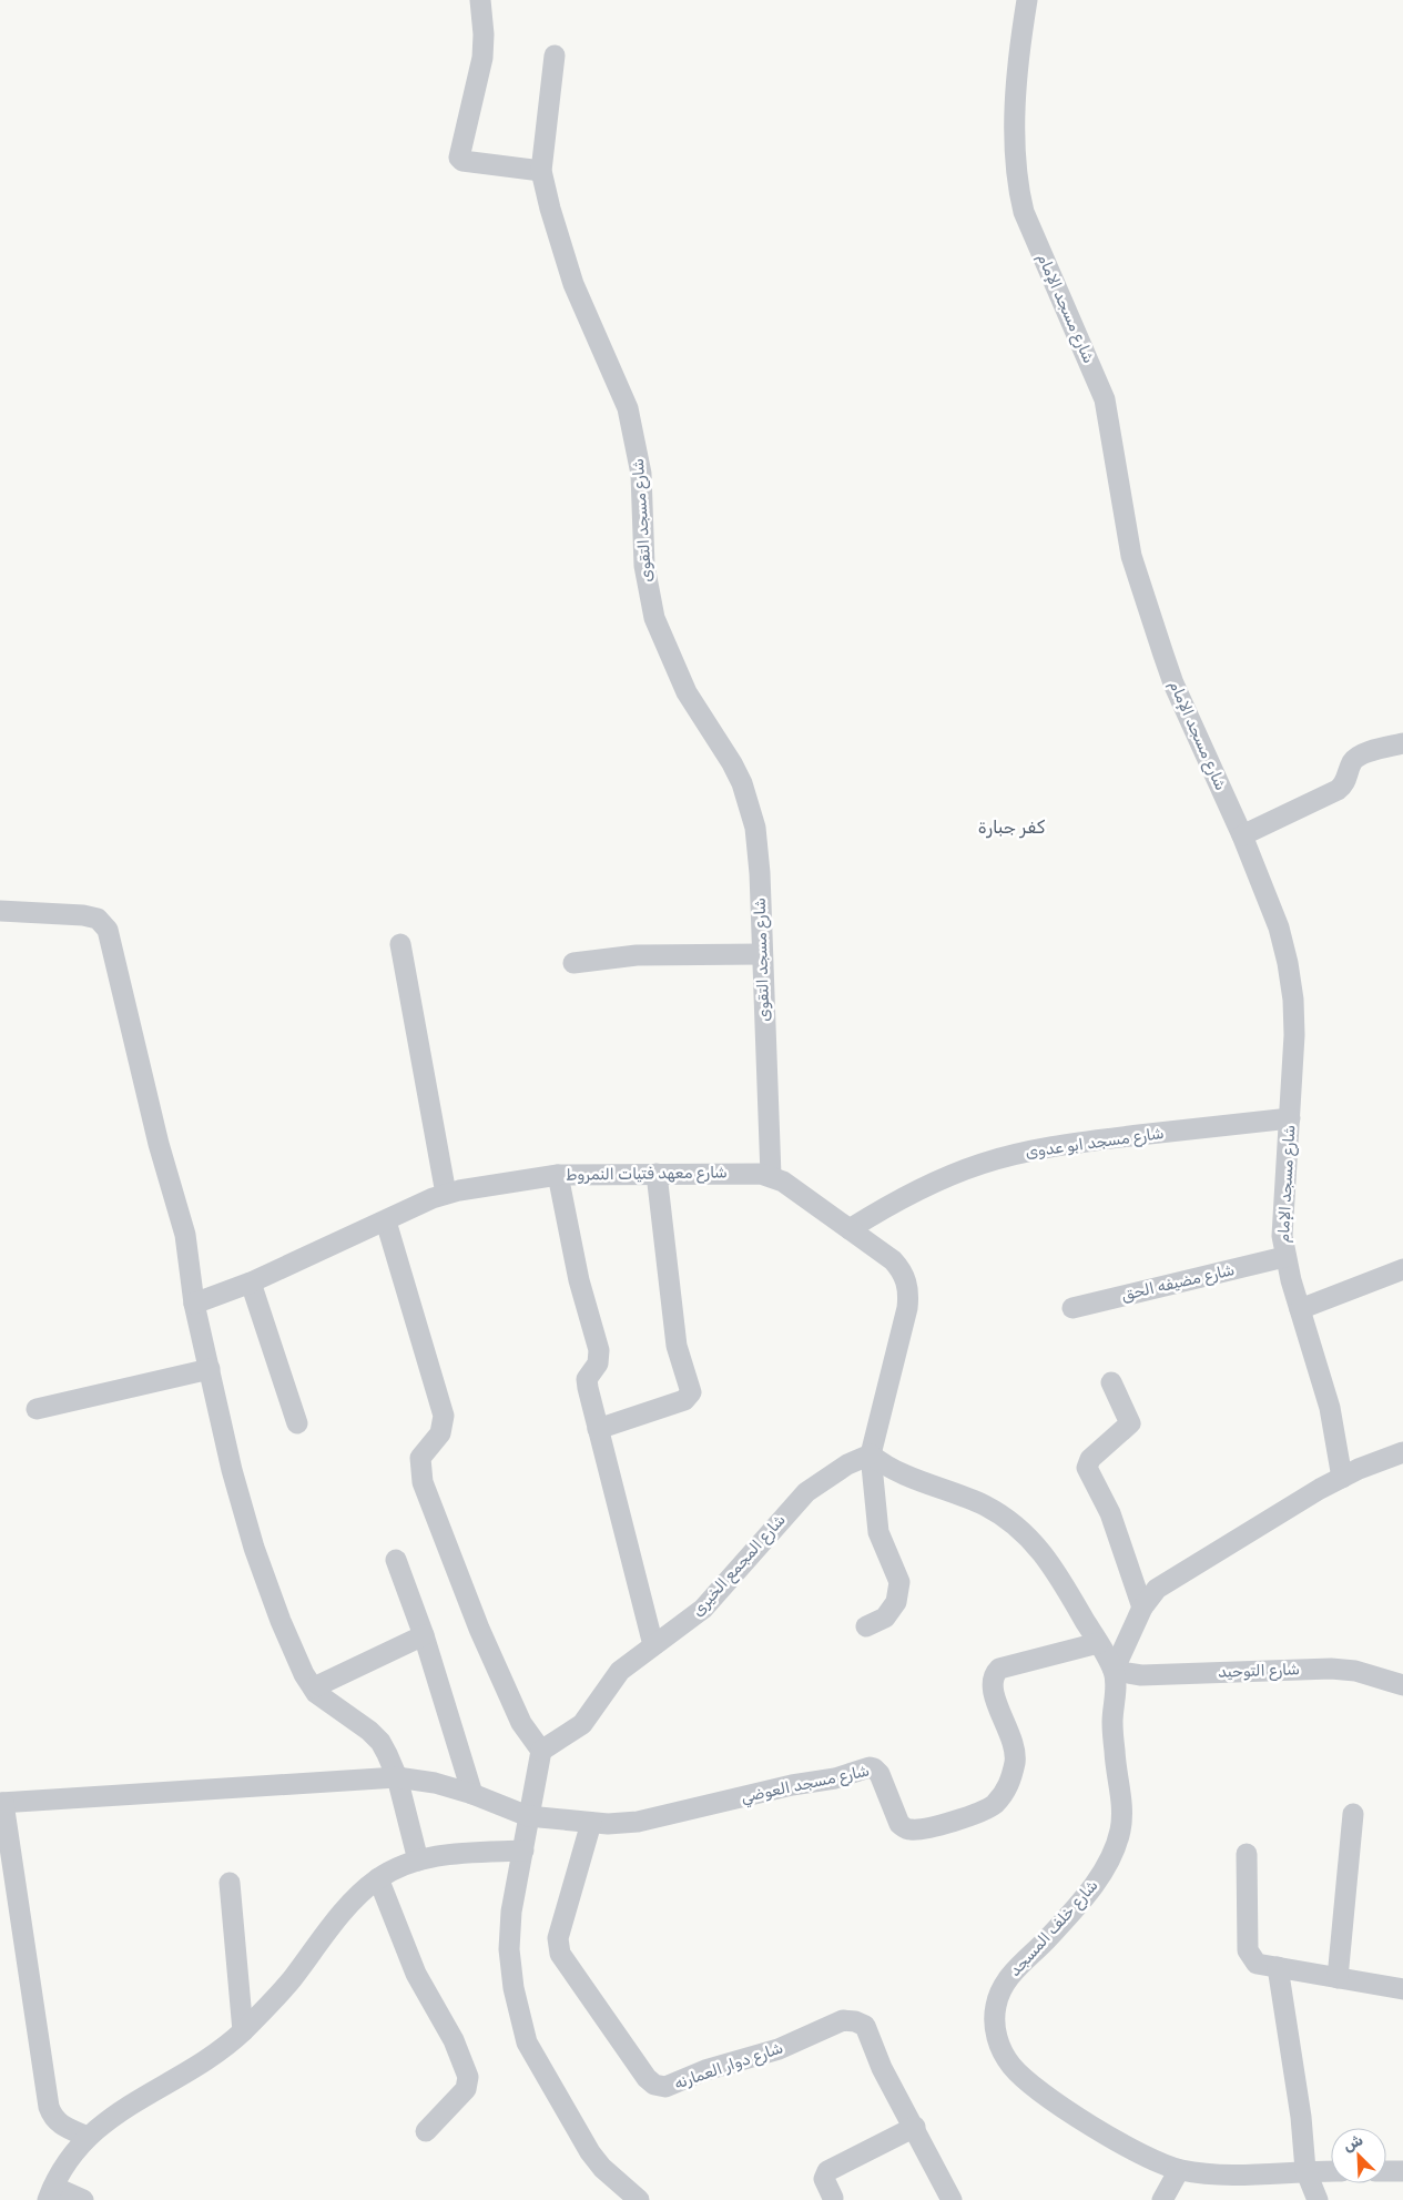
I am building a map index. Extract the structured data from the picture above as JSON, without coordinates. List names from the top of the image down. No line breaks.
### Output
{"streets":{"street":["شارع مسجد الإمام","شارع مسجد التقوى","شارع مسجد ابو عدوى","شارع معهد فتيات النمروط","شارع مضيفه الحق","شارع المجمع الخيرى","شارع التوحيد","شارع مسجد العوضي","شارع خلف المسجد","شارع دوار العمارنه"]},"crossings":[["شارع مسجد الإمام","شارع مسجد ابو عدوى"],["شارع مسجد الإمام","شارع مضيفه الحق"],["شارع مسجد التقوى","شارع معهد فتيات النمروط"],["شارع مسجد ابو عدوى","شارع معهد فتيات النمروط"],["شارع معهد فتيات النمروط","شارع المجمع الخيرى"],["شارع معهد فتيات النمروط","شارع خلف المسجد"],["شارع المجمع الخيرى","شارع خلف المسجد"],["شارع التوحيد","شارع خلف المسجد"],["شارع مسجد العوضي","شارع خلف المسجد"],["شارع مسجد العوضي","شارع دوار العمارنه"]],"districts":["كفر جبارة"],"north":"top left"}
